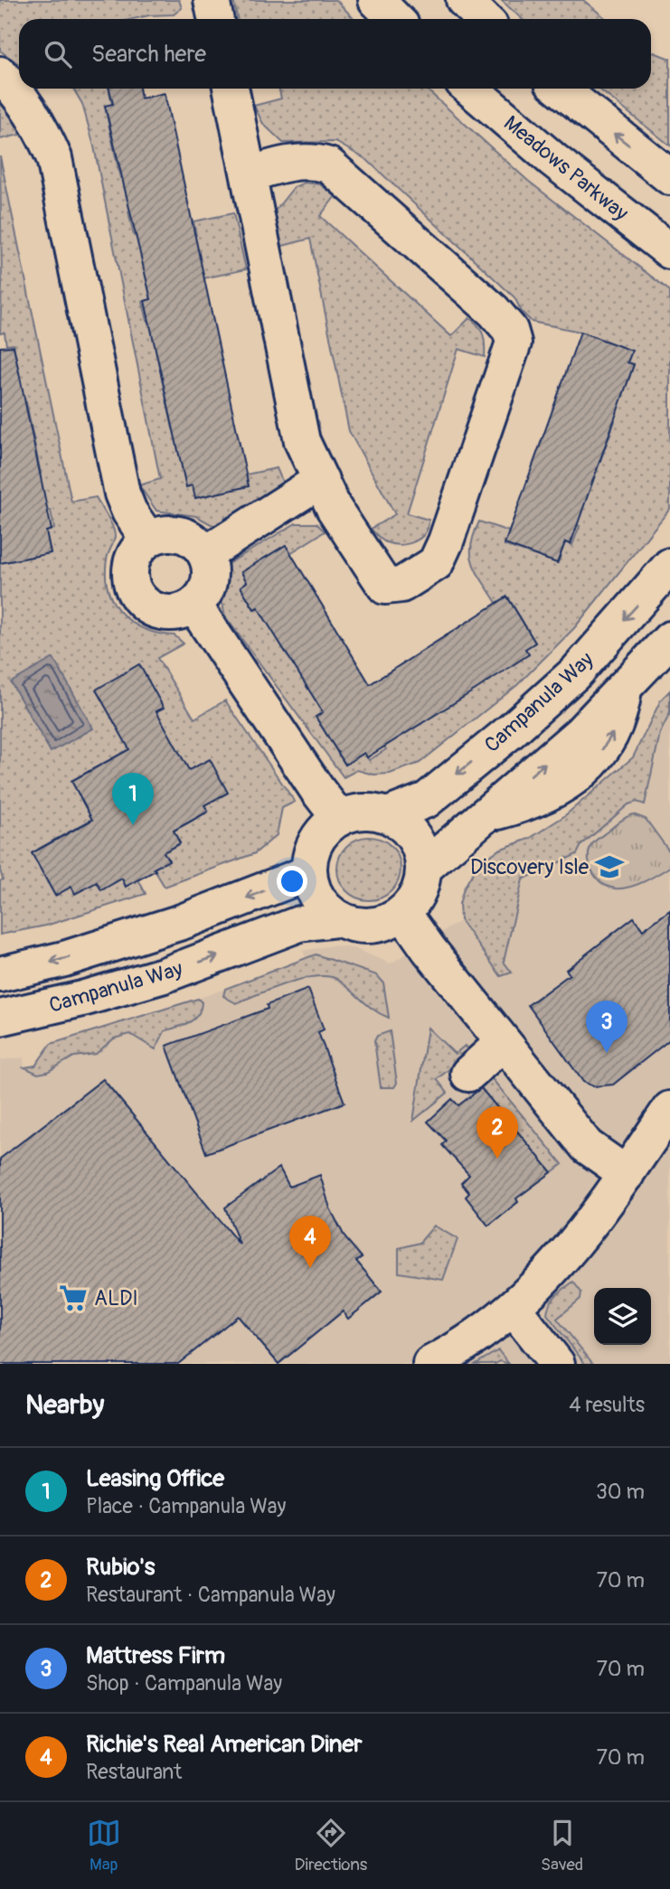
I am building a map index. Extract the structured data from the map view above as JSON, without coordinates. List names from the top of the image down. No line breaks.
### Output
{"streets":{"street":["Meadows Parkway","Campanula Way"]},"places":{"school or university":["Discovery Isle"],"supermarket":["ALDI"]},"page":{"search":"Search here","pins":["1","3","2","4"],"heading":["Nearby","4 results"],"list":[{"mark":"1","name":"Leasing Office","note":"Place · Campanula Way","value":"30 m"},{"mark":"2","name":"Rubio's","note":"Restaurant · Campanula Way","value":"70 m"},{"mark":"3","name":"Mattress Firm","note":"Shop · Campanula Way","value":"70 m"},{"mark":"4","name":"Richie's Real American Diner","note":"Restaurant","value":"70 m"}],"nav":["Map","Directions","Saved"]}}
